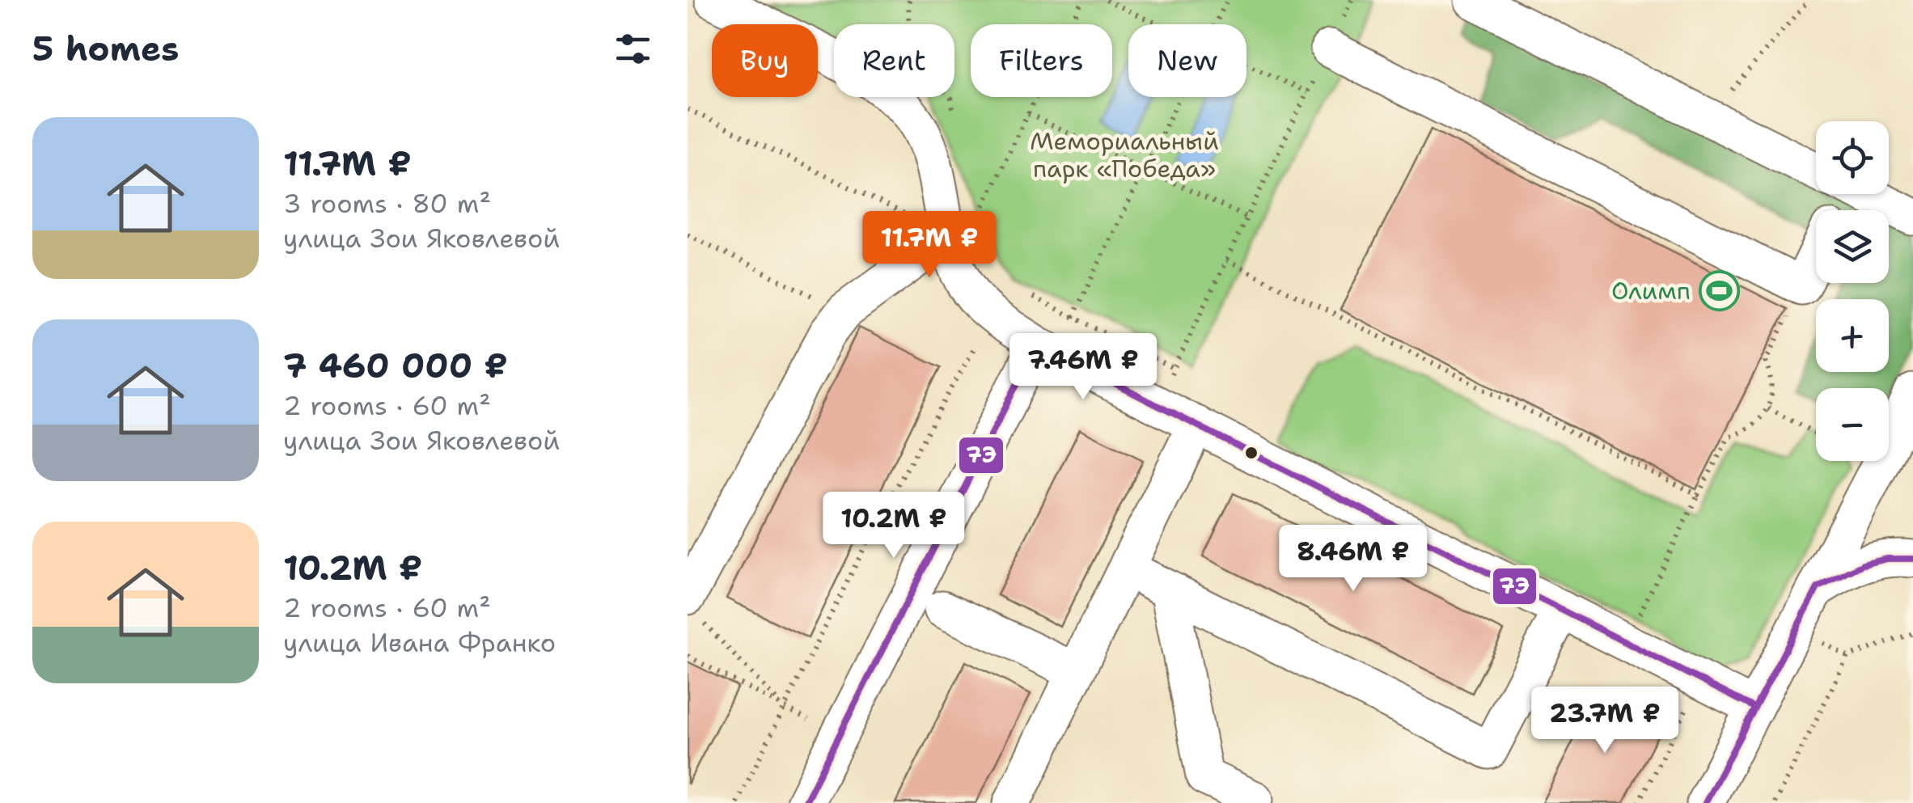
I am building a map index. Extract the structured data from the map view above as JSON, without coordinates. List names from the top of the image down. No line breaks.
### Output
{"parks":["Мемориальный парк «Победа»"],"places":{"sports":["Олимп"]},"lines":["transit line 7Э"],"page":{"heading":"5 homes","chip":["Buy","Rent","Filters","New"],"list":[{"name":"11.7M ₽","note":"3 rooms · 80 m² · улица Зои Яковлевой"},{"name":"7 460 000 ₽","note":"2 rooms · 60 m² · улица Зои Яковлевой"},{"name":"10.2M ₽","note":"2 rooms · 60 m² · улица Ивана Франко"}],"map_buttons":["+","−"],"price":["11.7M ₽","7.46M ₽","10.2M ₽","8.46M ₽","23.7M ₽"]}}
